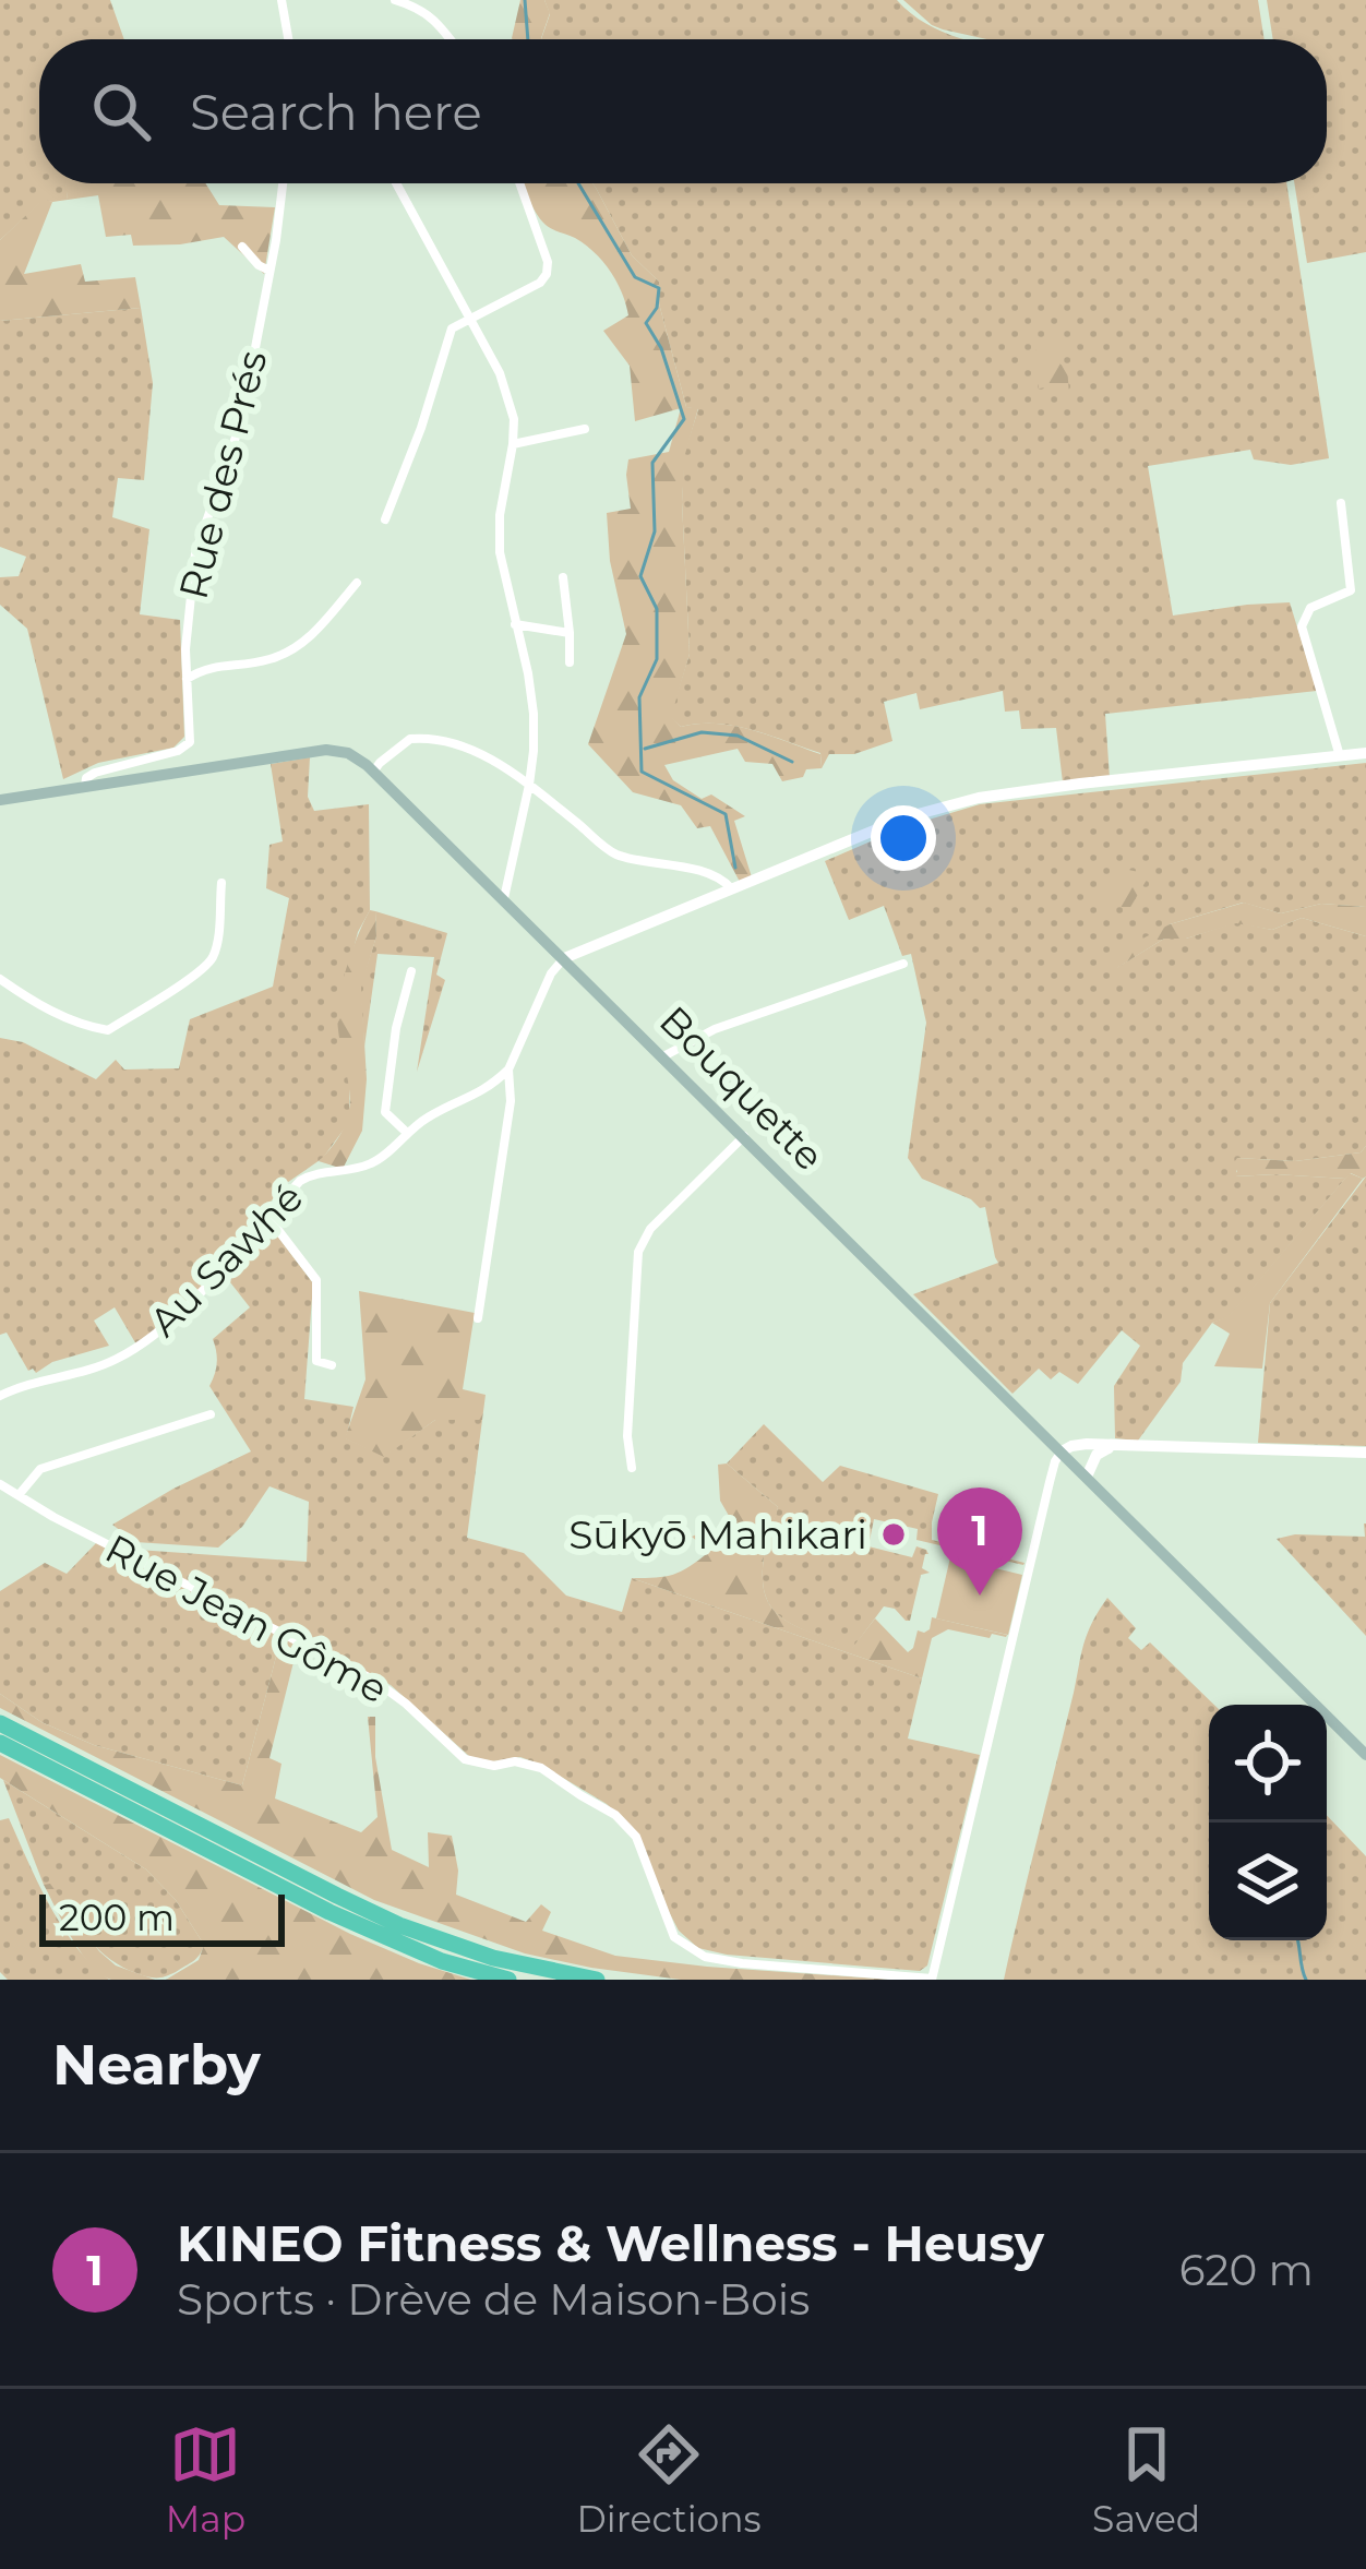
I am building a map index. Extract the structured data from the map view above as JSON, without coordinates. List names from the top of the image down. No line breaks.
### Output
{"streets":{"main road":["Bouquette"],"street":["Rue des Prés","Au Sawhé","Rue Jean Gôme"]},"places":["Sūkyō Mahikari"],"scale_bar":"200 m","page":{"search":"Search here","pins":"1","scale":"200 m","heading":"Nearby","list":[{"mark":"1","name":"KINEO Fitness & Wellness - Heusy","note":"Sports · Drève de Maison-Bois","value":"620 m"}],"nav":["Map","Directions","Saved"]}}
